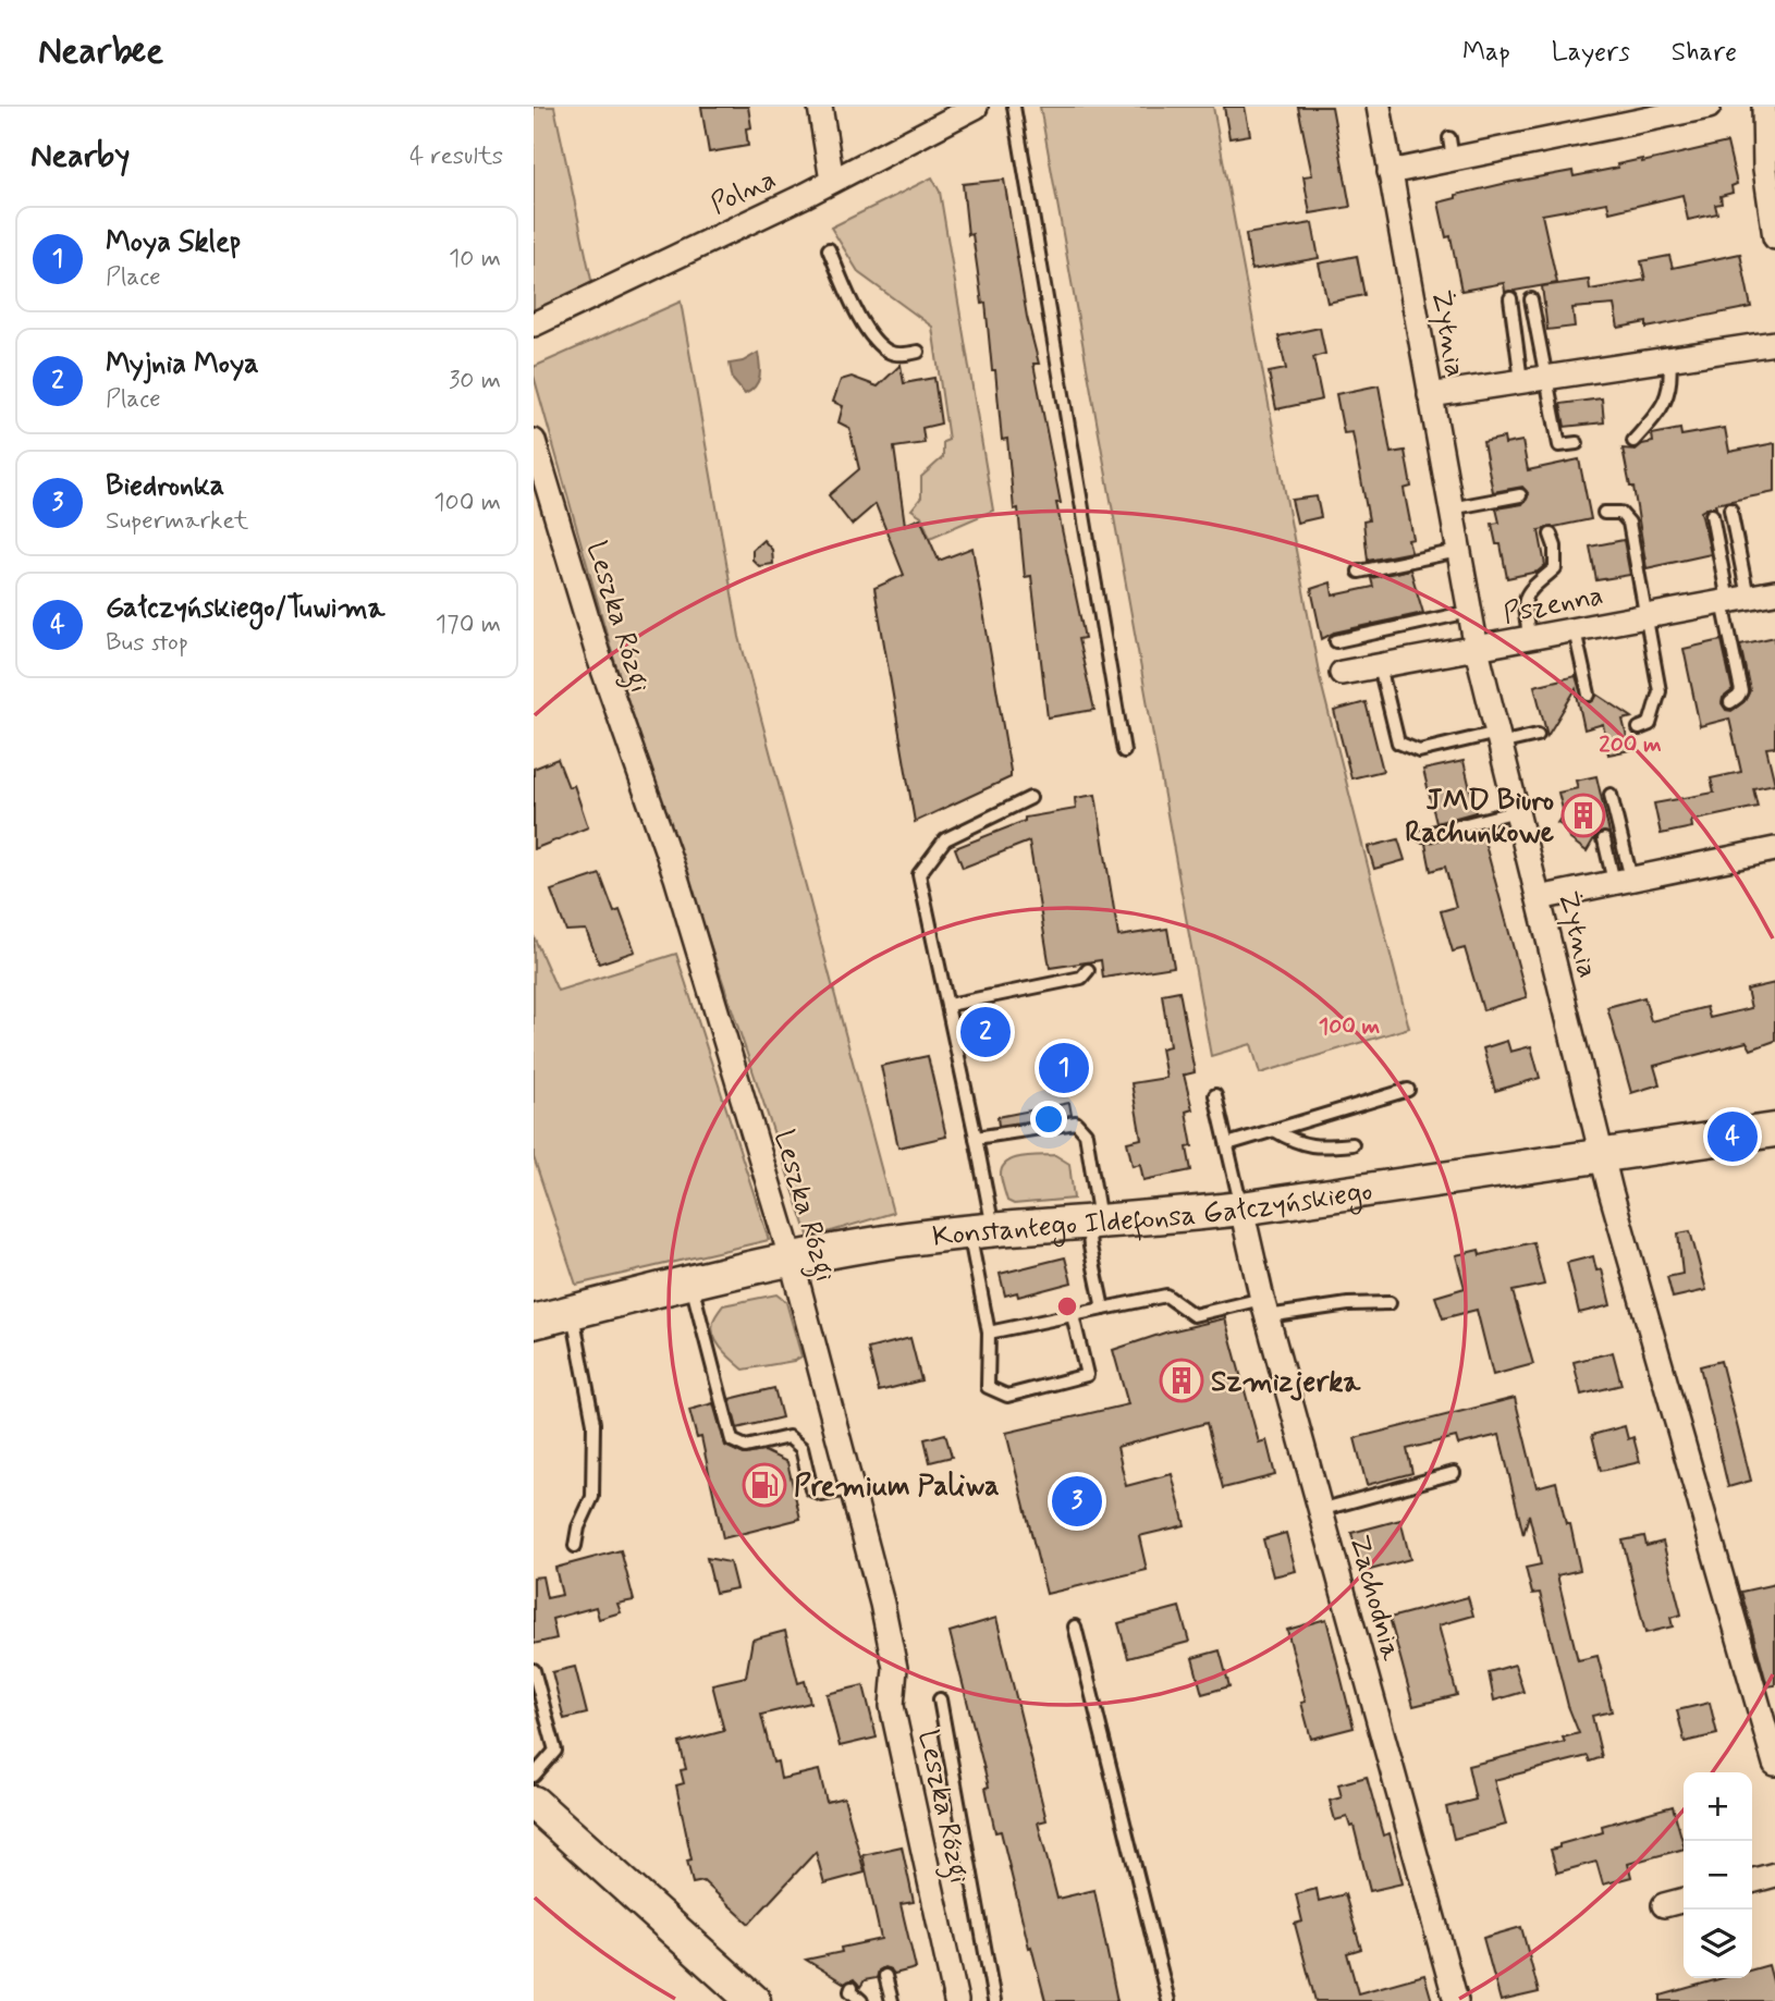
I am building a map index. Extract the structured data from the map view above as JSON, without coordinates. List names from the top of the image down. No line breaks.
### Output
{"streets":{"street":["Polna","Żytnia","Pszenna","Leszka Rózgi","Konstantego Ildefonsa Gałczyńskiego","Zachodnia"]},"crossings":[["Żytnia","Pszenna"],["Żytnia","Konstantego Ildefonsa Gałczyńskiego"],["Leszka Rózgi","Konstantego Ildefonsa Gałczyńskiego"],["Konstantego Ildefonsa Gałczyńskiego","Zachodnia"]],"places":{"building":["JMD Biuro Rachunkowe","Szmizjerka"],"fuel station":["Premium Paliwa"]},"page":{"header":"Nearbee","nav":["Map","Layers","Share"],"heading":["Nearby","4 results"],"list":[{"mark":"1","name":"Moya Sklep","note":"Place","value":"10 m"},{"mark":"2","name":"Myjnia Moya","note":"Place","value":"30 m"},{"mark":"3","name":"Biedronka","note":"Supermarket","value":"100 m"},{"mark":"4","name":"Gałczyńskiego/Tuwima","note":"Bus stop","value":"170 m"}],"pins":["2","1","4","3"],"map_buttons":["+","−"]},"rings":["200 m","100 m"]}
